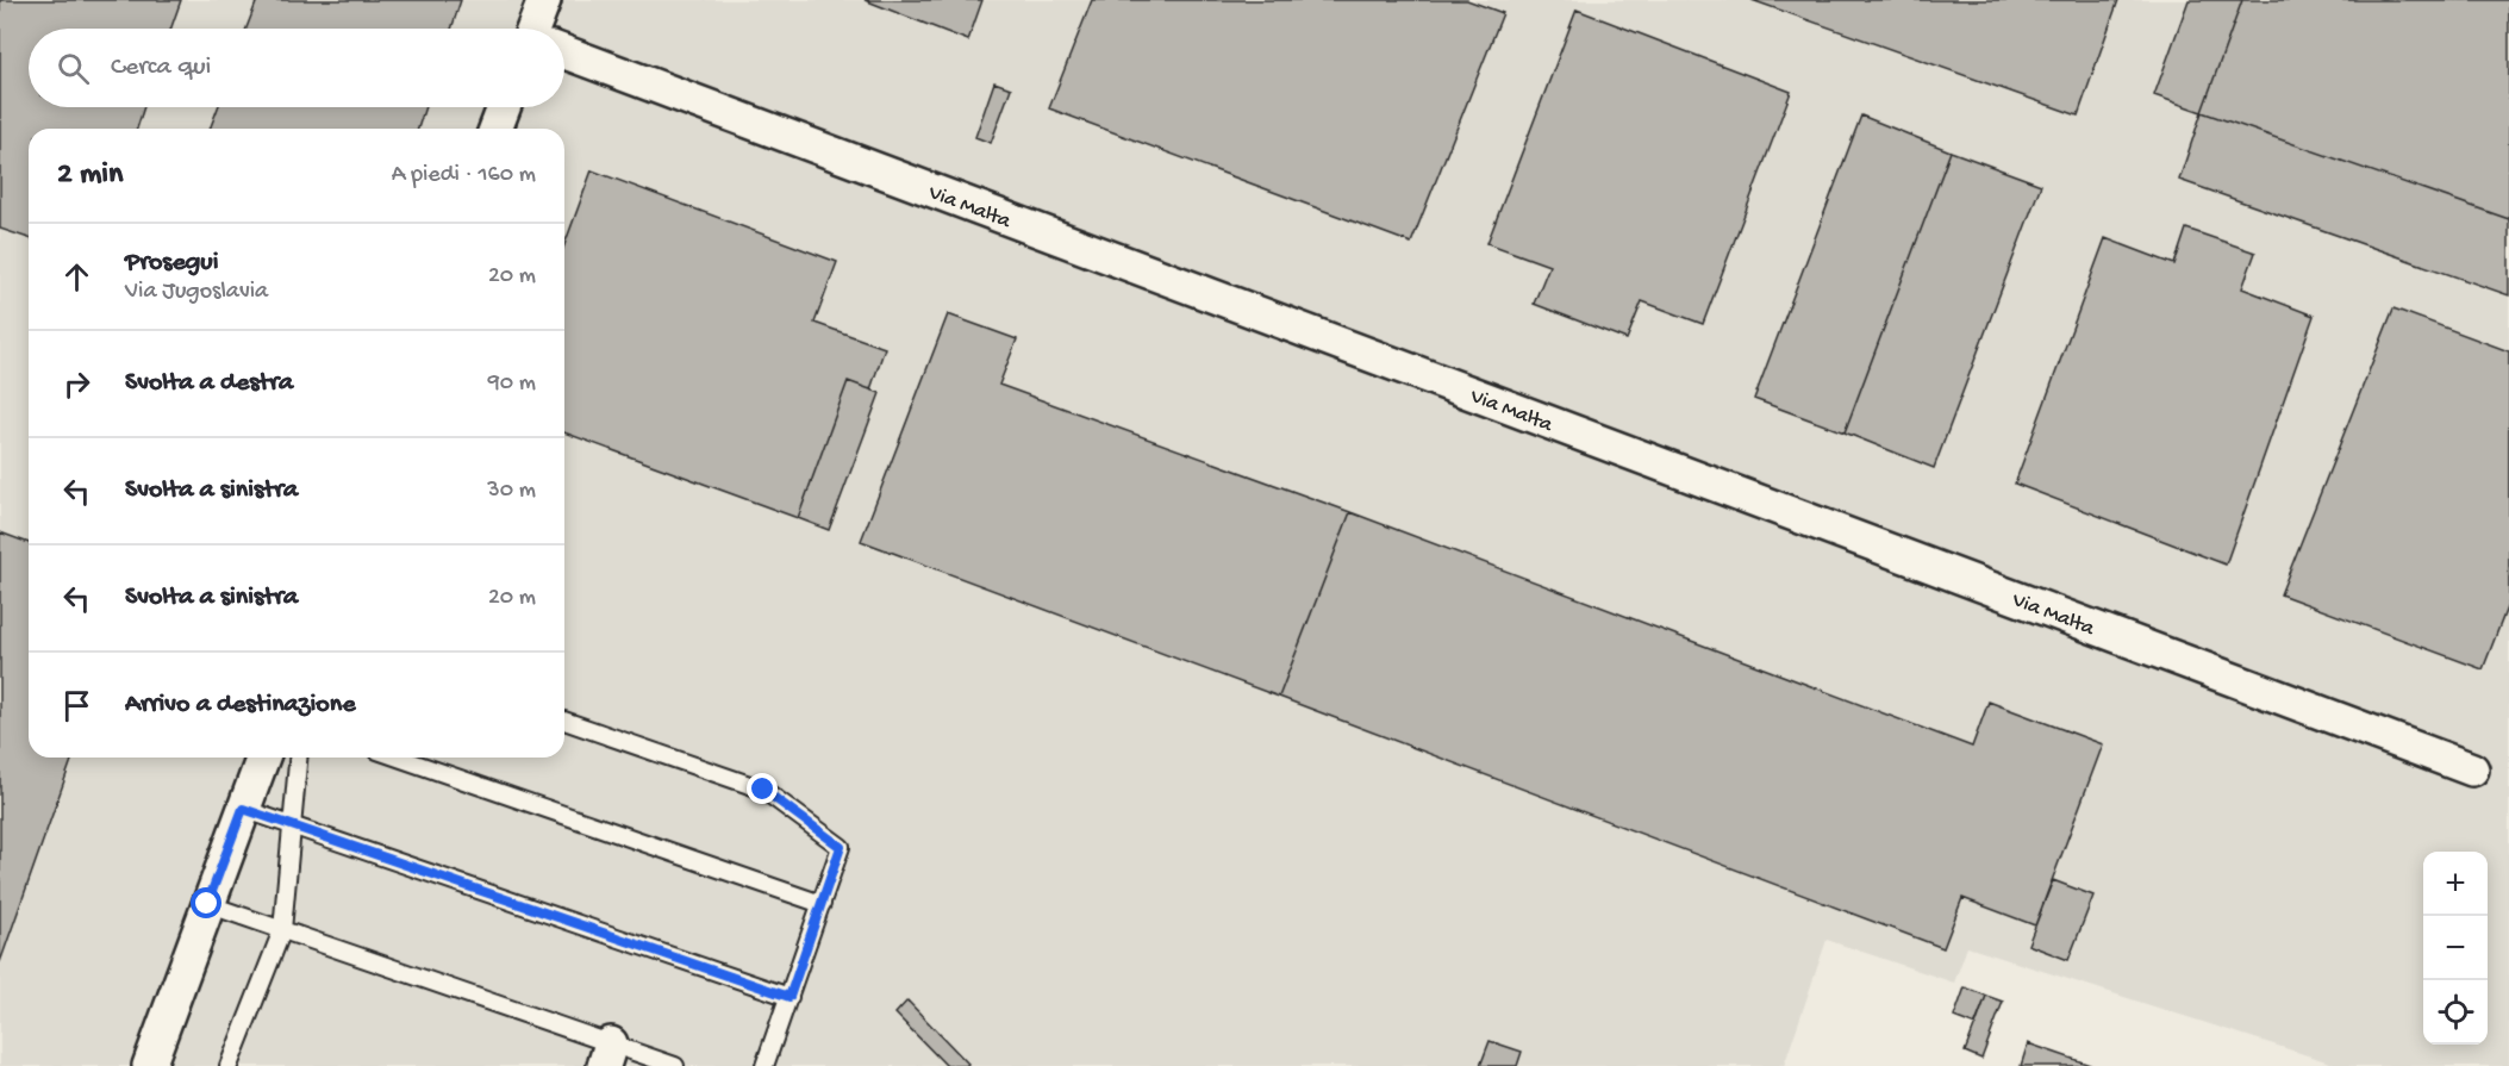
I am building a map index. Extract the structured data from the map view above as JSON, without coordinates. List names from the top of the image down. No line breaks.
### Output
{"streets":{"street":["Via Malta"]},"page":{"search":"Cerca qui","heading":["2 min","A piedi · 160 m"],"list":[["Prosegui","Via Jugoslavia","20 m"],["Svolta a destra","90 m"],["Svolta a sinistra","30 m"],["Svolta a sinistra","20 m"],"Arrivo a destinazione"],"map_buttons":["+","−"]}}
